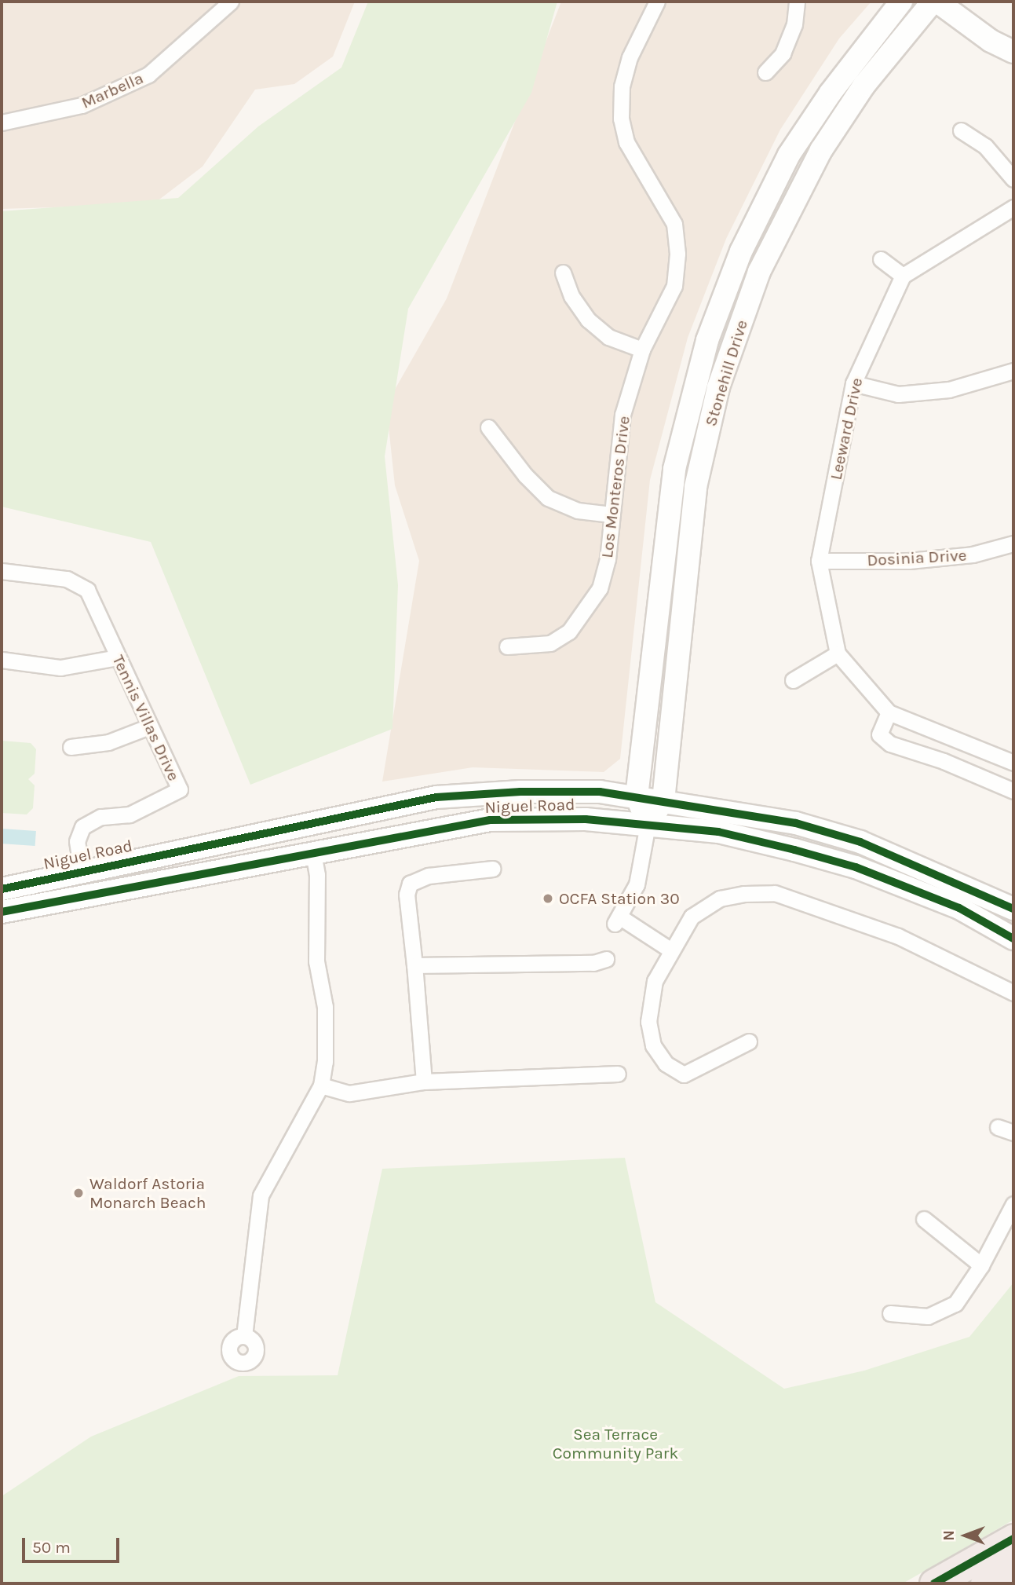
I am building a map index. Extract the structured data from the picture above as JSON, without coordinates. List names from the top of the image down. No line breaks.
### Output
{"streets":{"main road":["Stonehill Drive","Niguel Road"],"street":["Marbella","Leeward Drive","Los Monteros Drive","Dosinia Drive","Tennis Villas Drive"]},"crossings":[["Stonehill Drive","Niguel Road"],["Leeward Drive","Dosinia Drive"],["Tennis Villas Drive","Niguel Road"]],"parks":["Sea Terrace Community Park"],"places":["OCFA Station 30","Waldorf Astoria Monarch Beach"],"scale_bar":"50 m","north":"left"}
